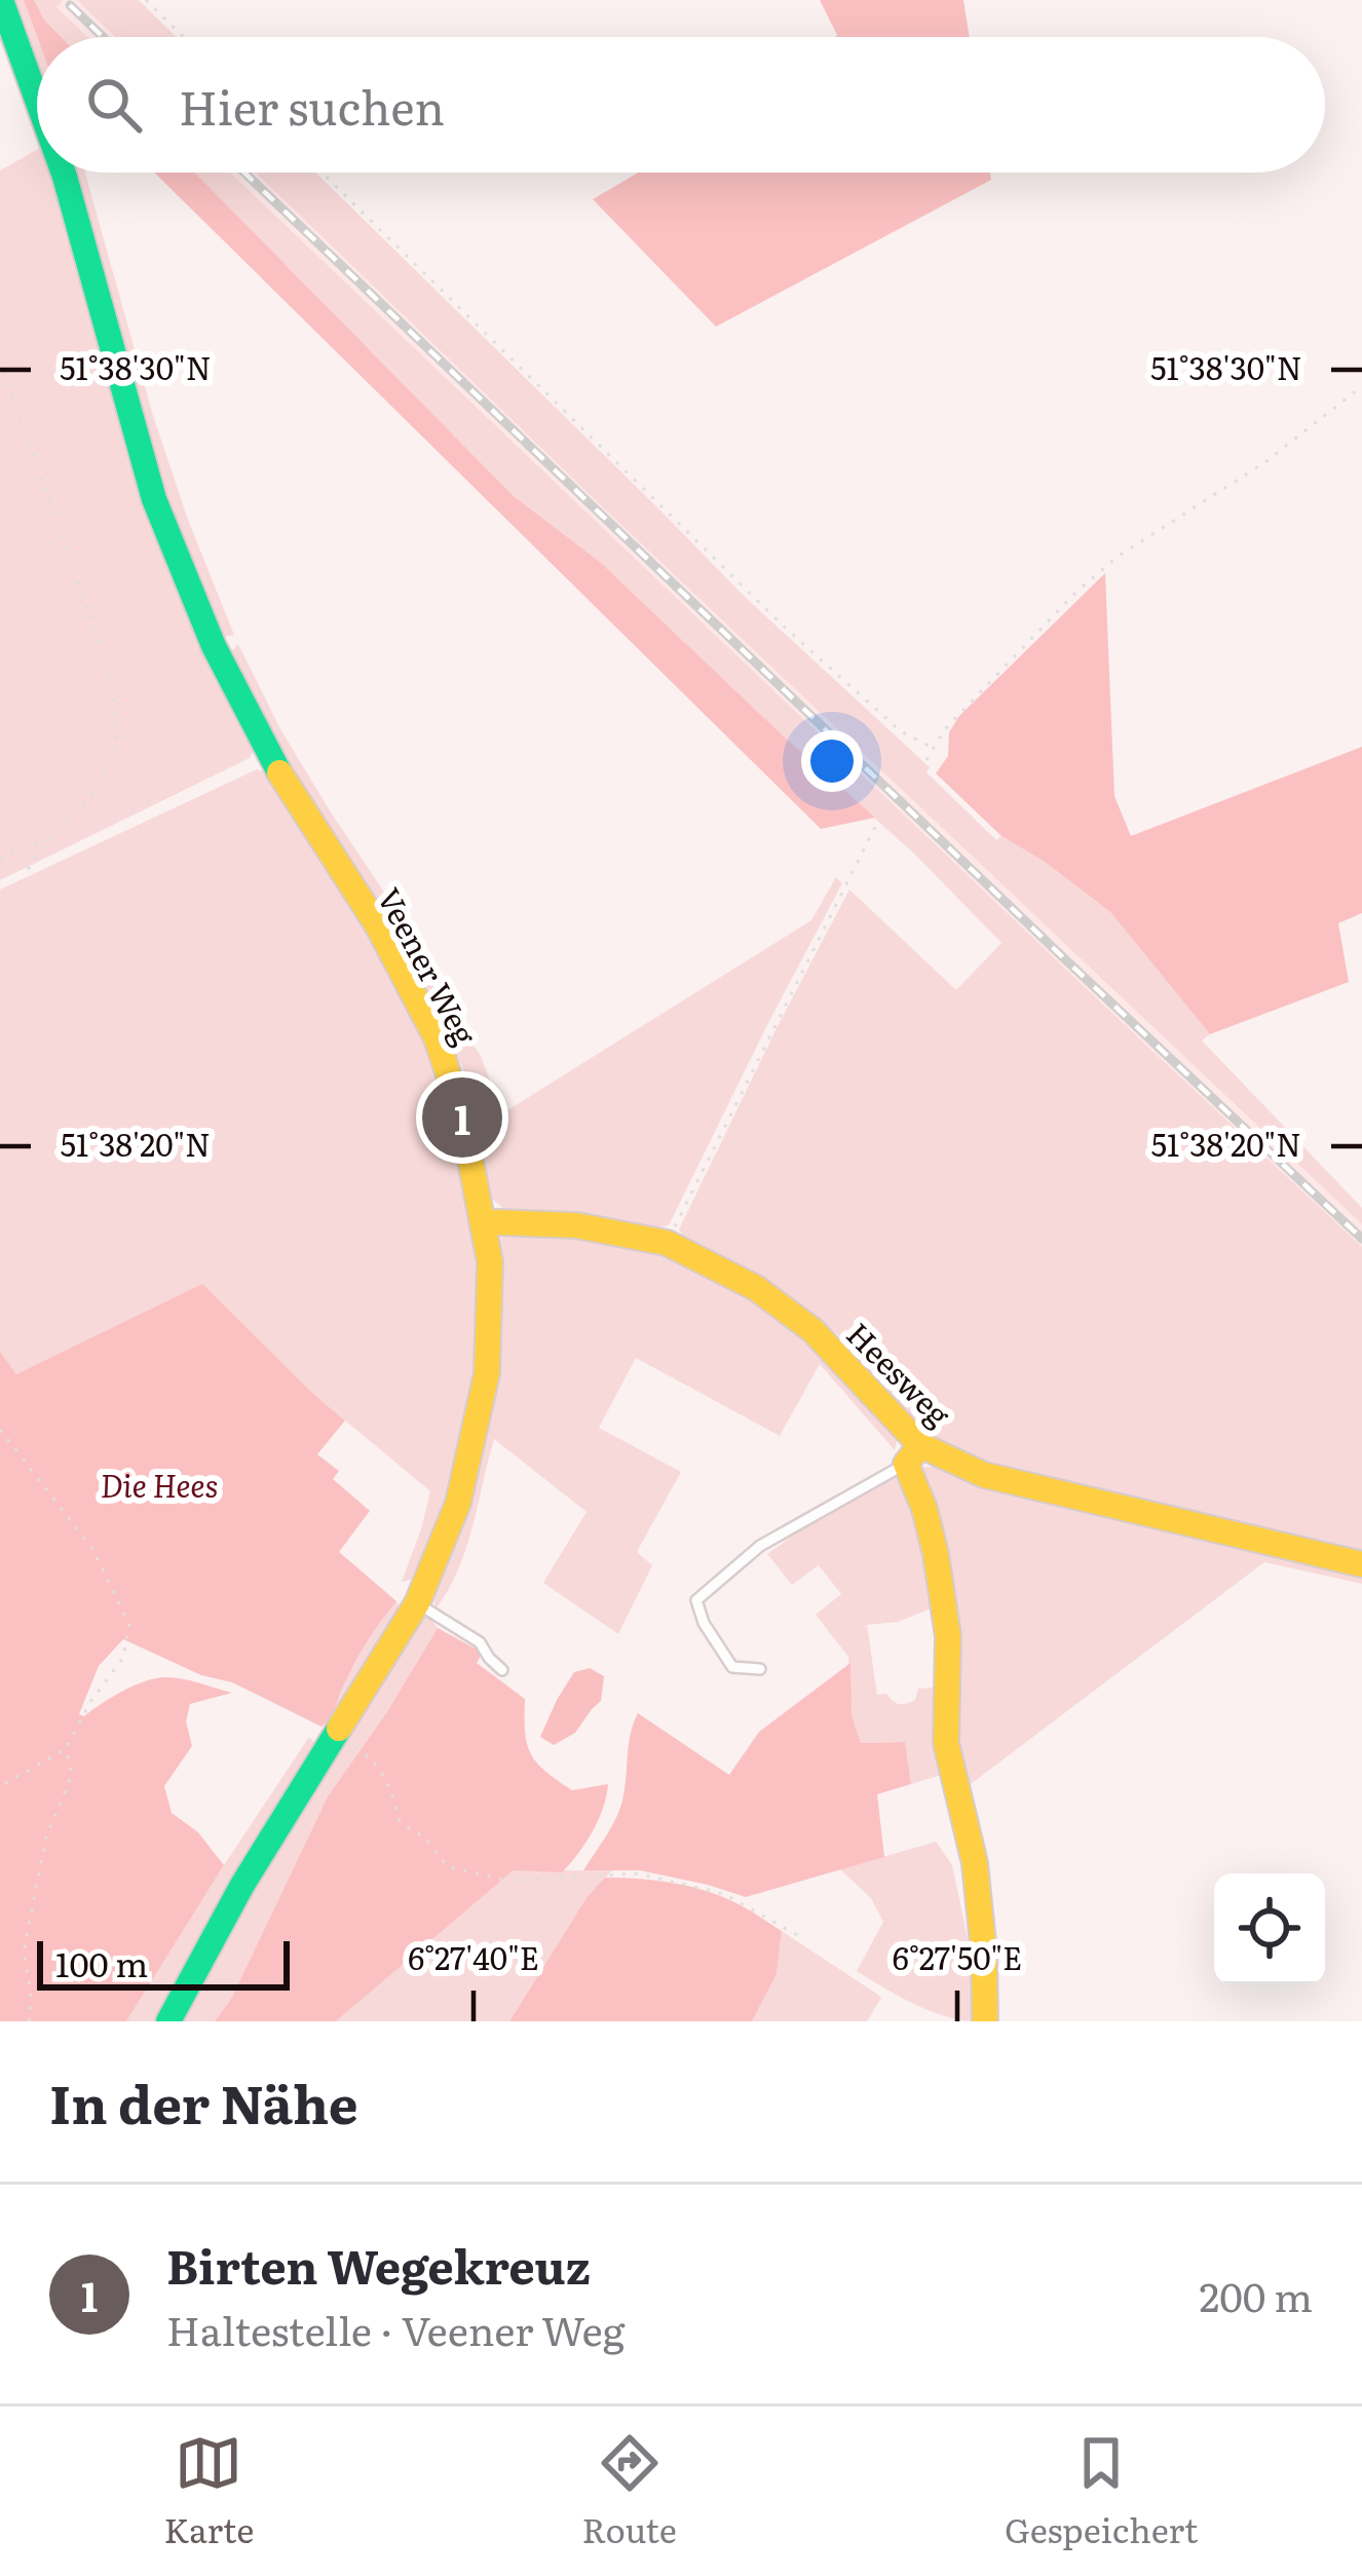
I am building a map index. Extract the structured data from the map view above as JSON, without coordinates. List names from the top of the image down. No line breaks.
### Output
{"streets":{"main road":["Veener Weg","Heesweg"]},"crossings":[["Veener Weg","Heesweg"]],"parks":["Die Hees"],"scale_bar":"100 m","page":{"search":"Hier suchen","pins":"1","scale":"100 m","heading":"In der Nähe","list":[{"mark":"1","name":"Birten Wegekreuz","note":"Haltestelle · Veener Weg","value":"200 m"}],"nav":["Karte","Route","Gespeichert"]},"coordinates":["51°38'30\"N","51°38'20\"N","6°27'40\"E","6°27'50\"E"]}
